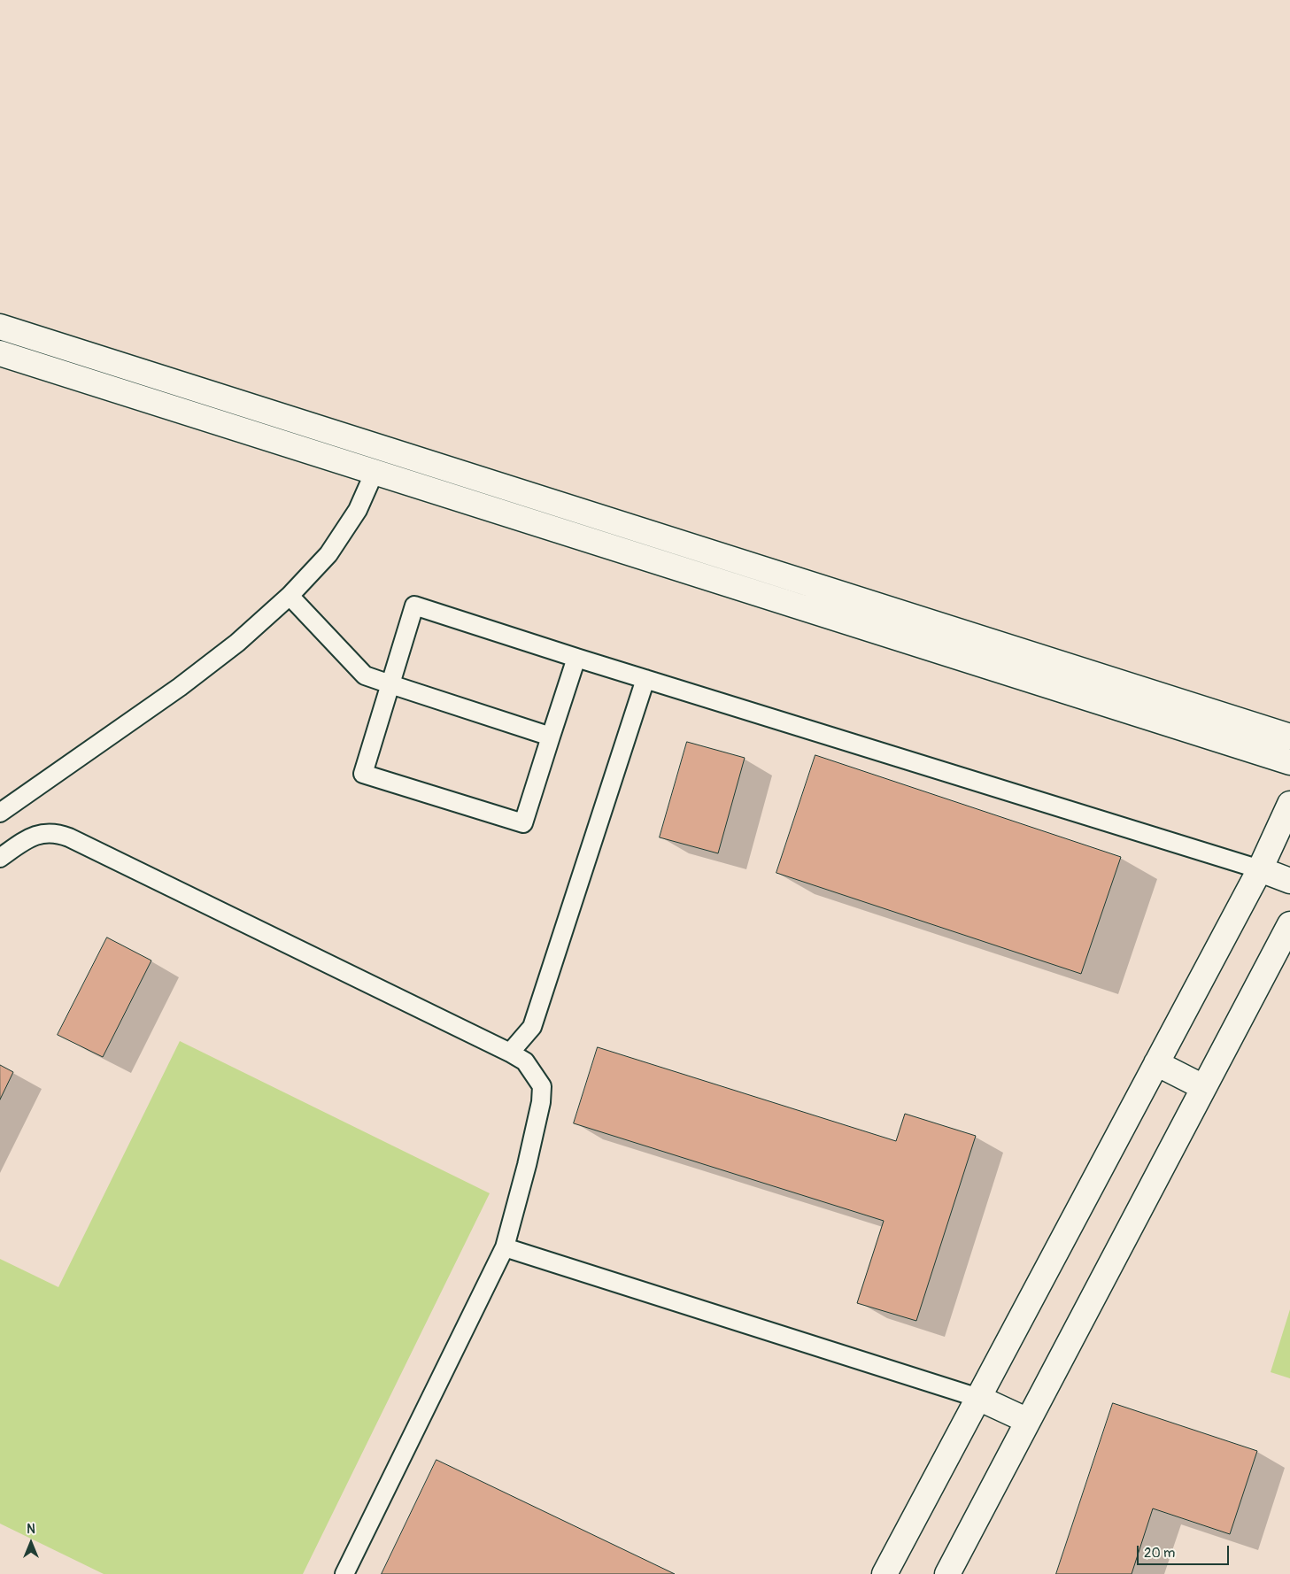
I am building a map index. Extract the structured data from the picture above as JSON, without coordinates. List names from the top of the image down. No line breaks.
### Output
{"scale_bar":"20 m","north":"top"}
